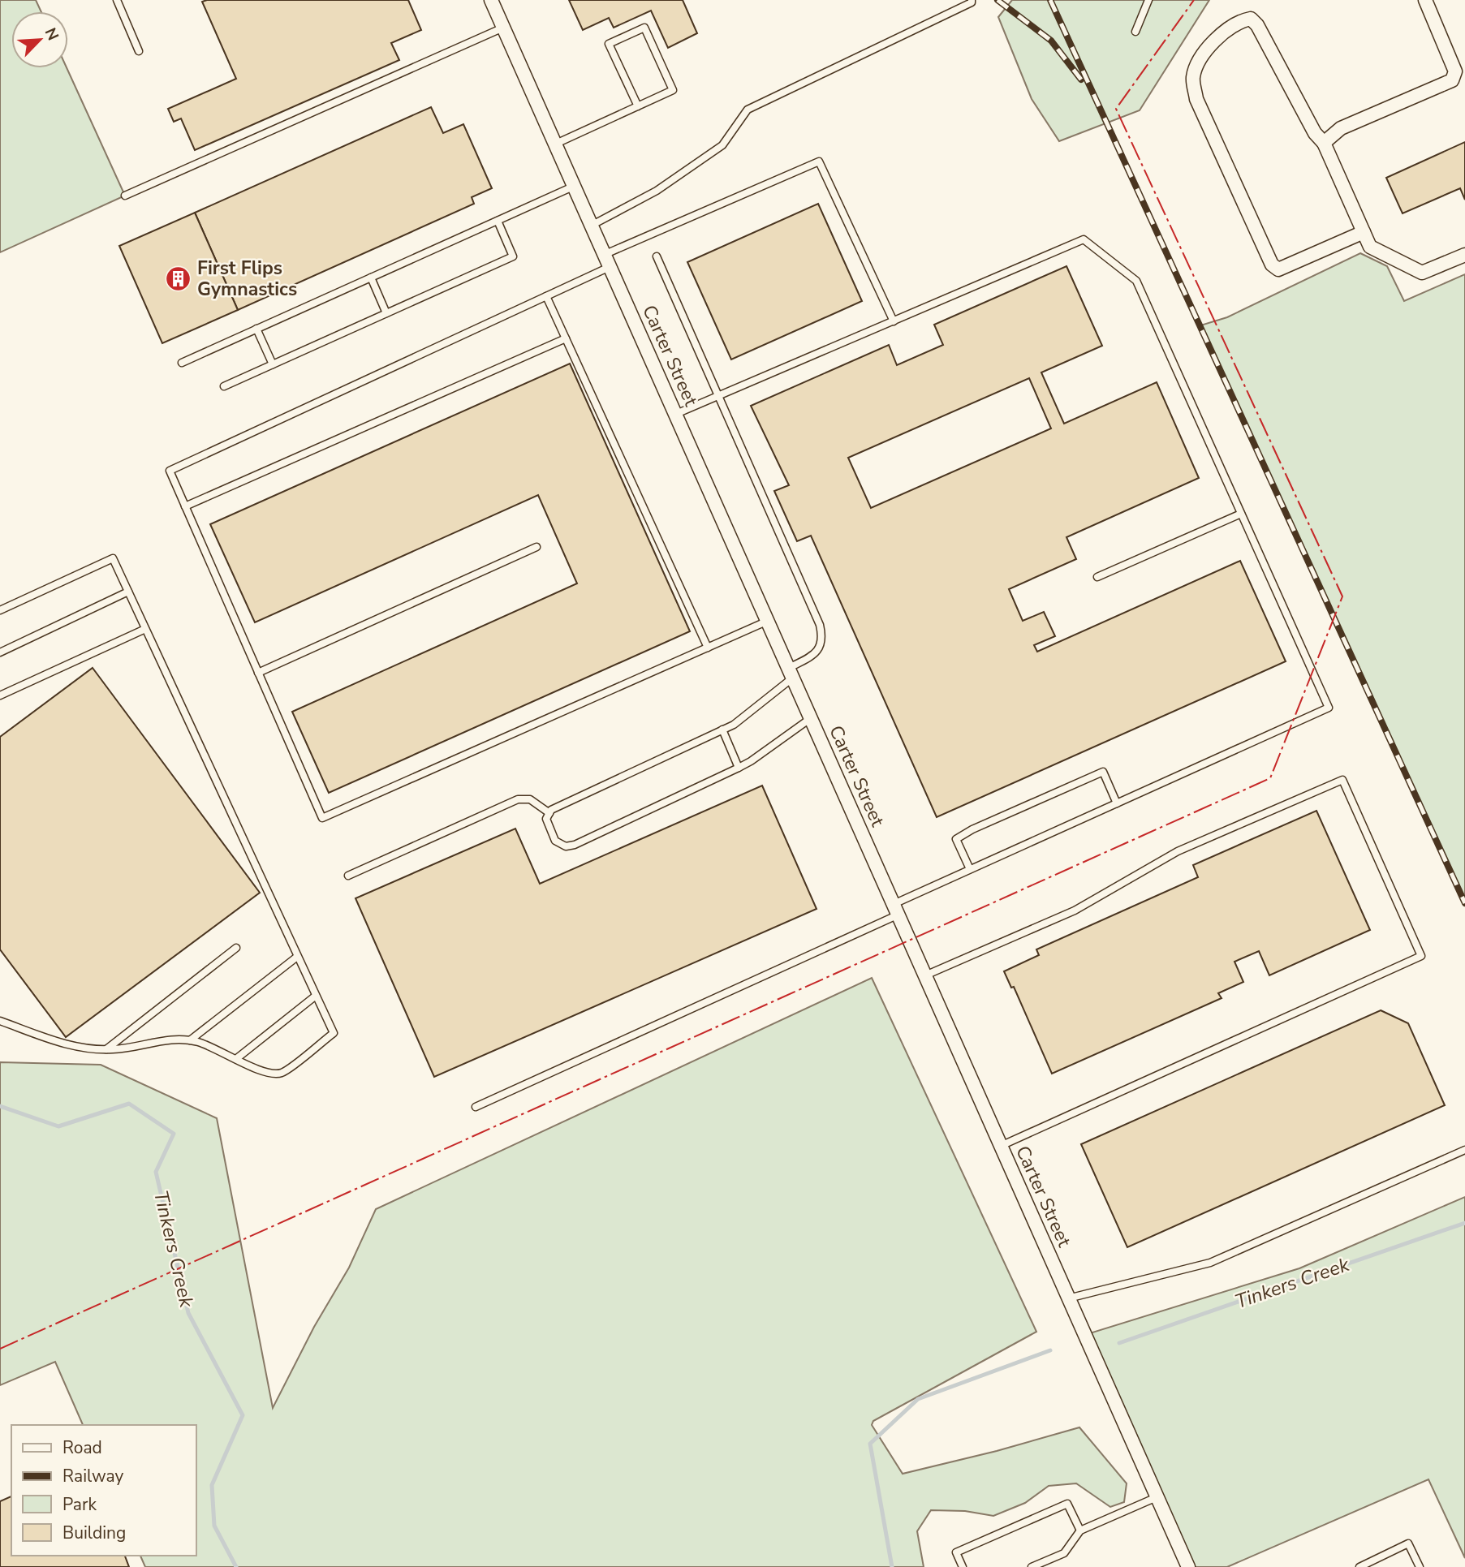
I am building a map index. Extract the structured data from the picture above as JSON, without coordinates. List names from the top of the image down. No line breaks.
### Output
{"streets":{"street":["Carter Street"]},"water":["Tinkers Creek"],"places":{"building":["First Flips Gymnastics"]},"legend":["Road","Railway","Park","Building"],"north":"top right"}
